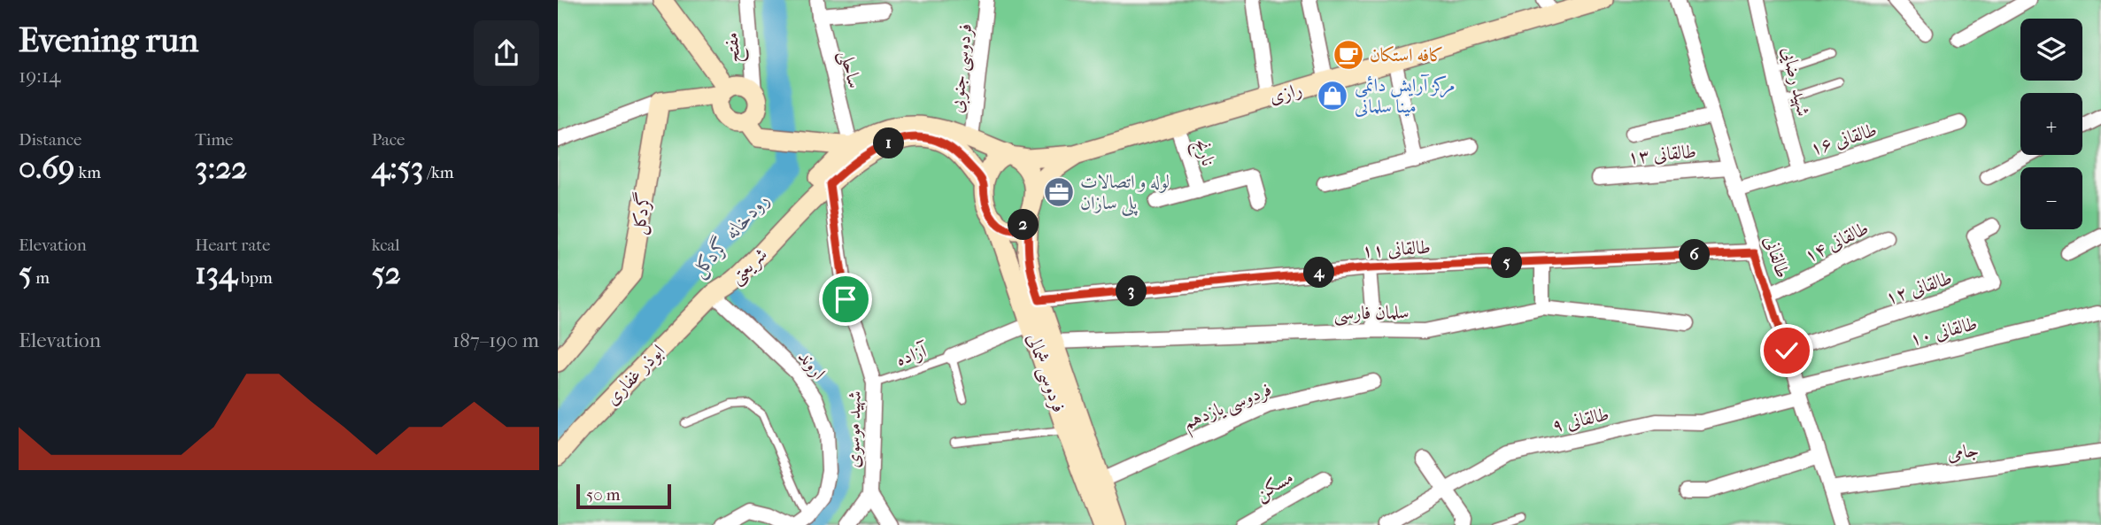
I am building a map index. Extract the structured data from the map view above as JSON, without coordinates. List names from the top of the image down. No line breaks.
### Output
{"streets":{"street":["مفتح","فردوسی جنوبی","ساحلی","شهید رضایی","رازی","طالقانی ۱۶","نارنج","طالقانی ۱۳","گردکل","طالقانی ۱۴","طالقانی ۱۱","طالقانی","شریعتی","طالقانی ۱۲","سلمان فارسی","طالقانی ۱۰","اروند","فردوسی شمالی","ابوذر غفاری","فردوسی یازدهم","طالقانی ۹","شهید موسوی","جامی","مسکن"],"lane":["آزاده"]},"crossings":[["فردوسی جنوبی","شریعتی"],["ساحلی","شریعتی"],["شهید رضایی","طالقانی ۱۶"],["رازی","نارنج"],["طالقانی ۱۶","طالقانی"],["طالقانی ۱۳","طالقانی"],["طالقانی ۱۴","طالقانی"],["طالقانی ۱۱","طالقانی"],["طالقانی ۱۱","فردوسی شمالی"],["طالقانی","طالقانی ۱۲"],["طالقانی","طالقانی ۱۰"],["طالقانی","طالقانی ۹"],["طالقانی","جامی"],["شریعتی","اروند"],["شریعتی","فردوسی شمالی"],["شریعتی","ابوذر غفاری"],["شریعتی","شهید موسوی"],["سلمان فارسی","فردوسی شمالی"],["طالقانی ۱۰","طالقانی ۹"],["آزاده","شهید موسوی"],["اروند","ابوذر غفاری"],["فردوسی شمالی","فردوسی یازدهم"]],"water":["رودخانه گردکل"],"places":{"cafe":["کافه استکان"],"shop":["مرکز آرایش دائمی مینا سلمانی"],"office":["لوله و اتصالات پلی سازان"]},"scale_bar":"50 m","page":{"heading":["Evening run","19:14"],"map_buttons":["+","−"],"stats":[["Distance","0.69 km"],["Time","3:22"],["Pace","4:53 /km"],["Elevation","5 m"],["Heart rate","134 bpm"],["kcal","52"]],"pins":["1","2","6","5","4","3"],"chart":["Elevation","187–190 m"],"scale":"50 m"}}
